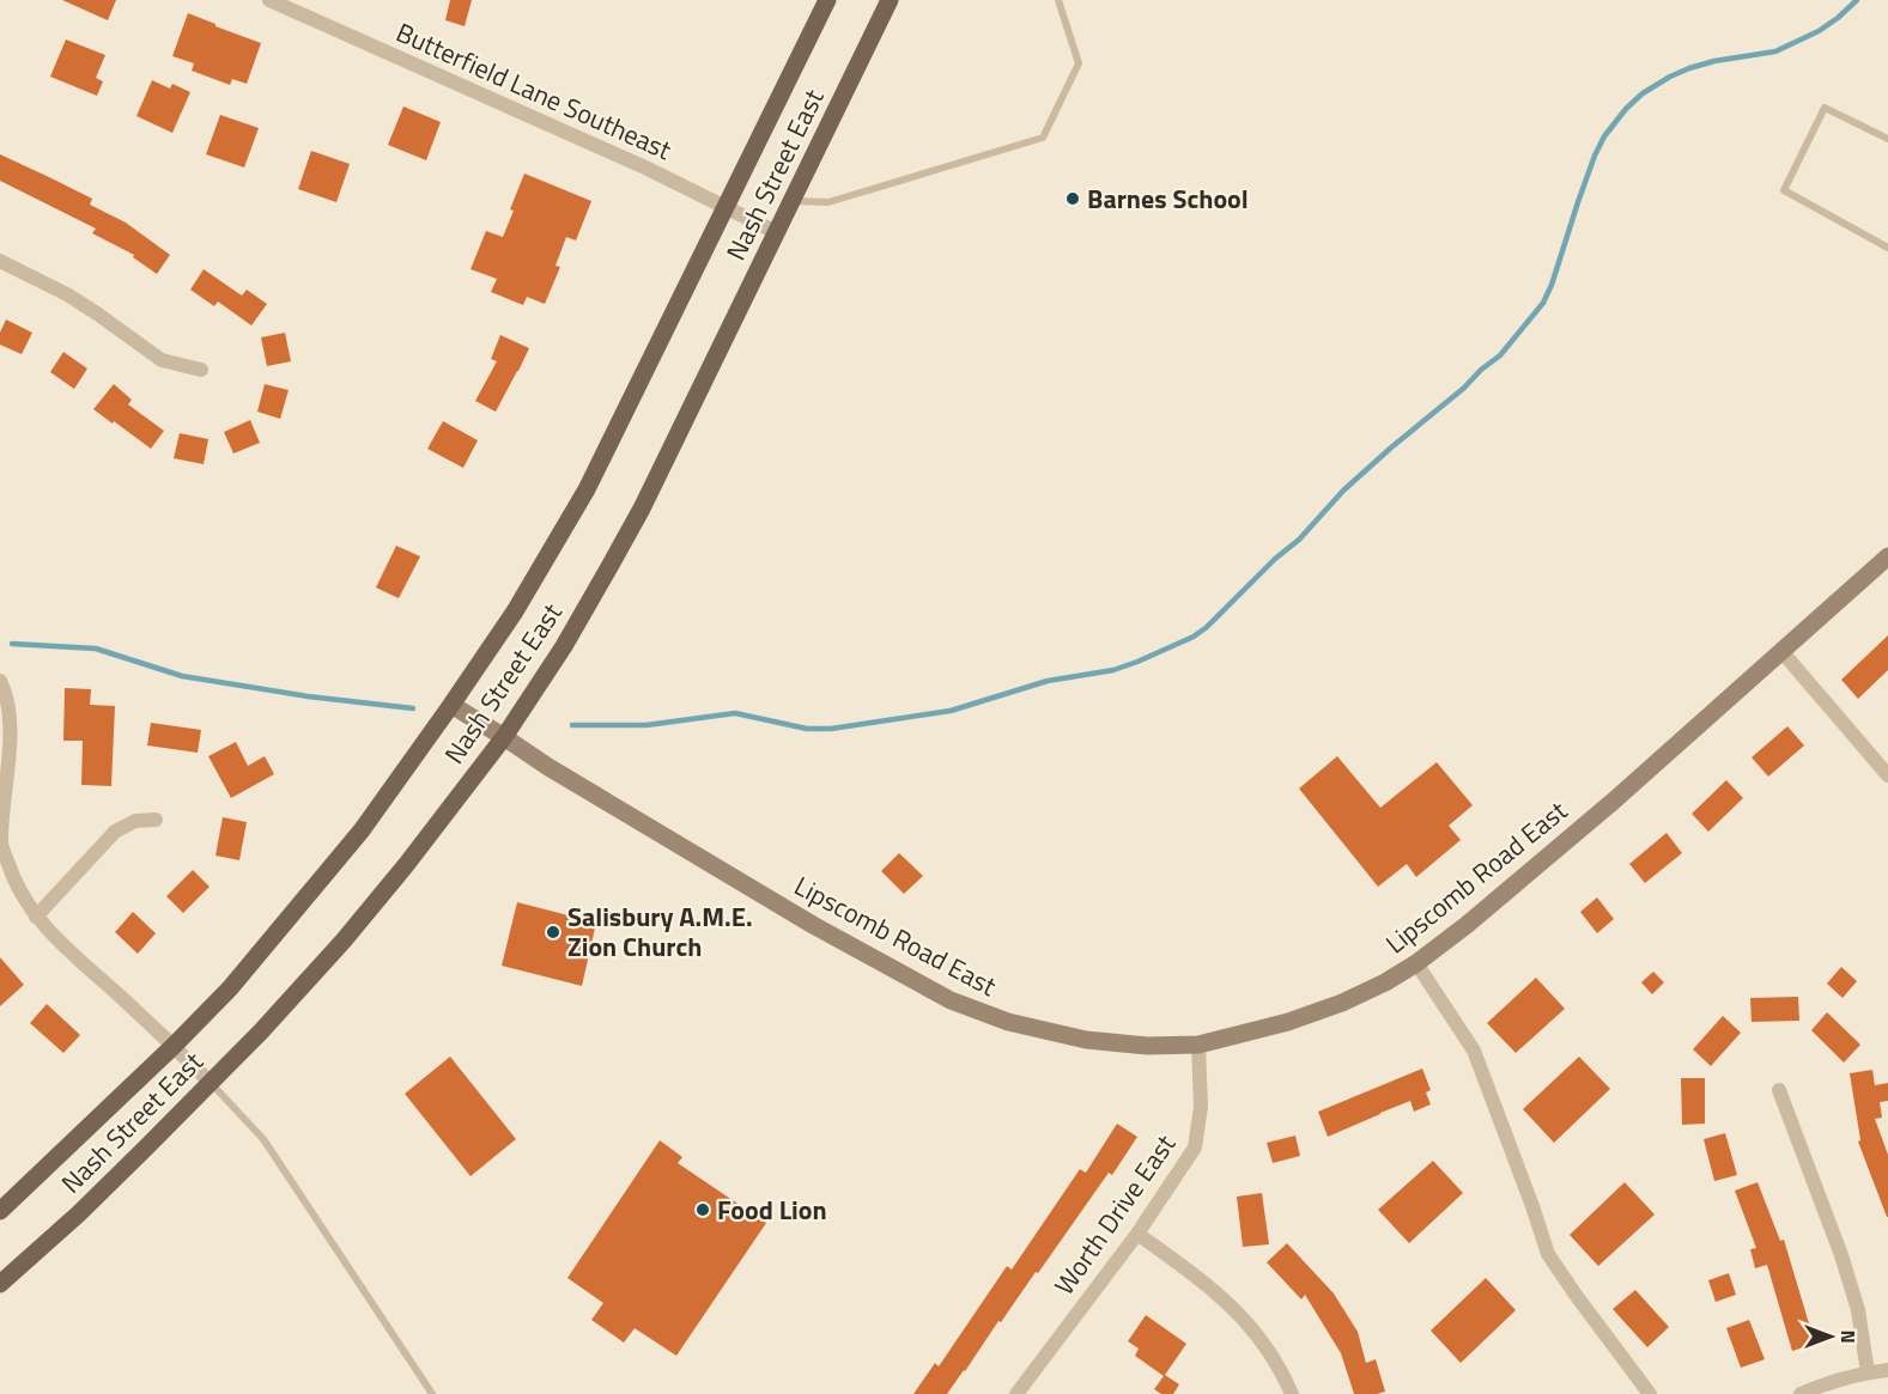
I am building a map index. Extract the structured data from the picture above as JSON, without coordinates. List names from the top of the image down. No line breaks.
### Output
{"streets":{"main road":["Nash Street East"],"street":["Butterfield Lane Southeast","Lipscomb Road East","Worth Drive East"]},"crossings":[["Butterfield Lane Southeast","Nash Street East"],["Nash Street East","Lipscomb Road East"],["Lipscomb Road East","Worth Drive East"]],"places":["Barnes School","Salisbury A.M.E. Zion Church","Food Lion"],"north":"right"}
